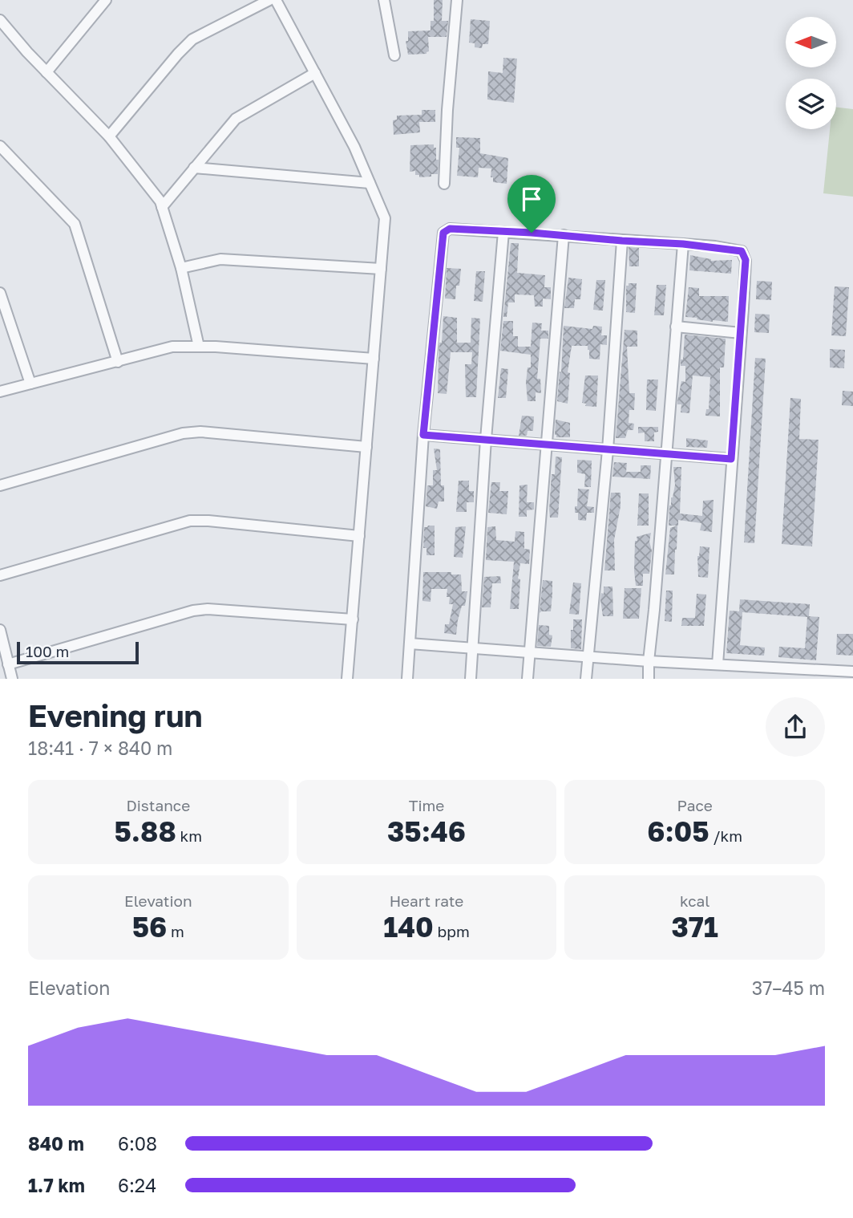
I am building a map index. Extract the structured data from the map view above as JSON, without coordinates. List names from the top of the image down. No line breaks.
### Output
{"scale_bar":"100 m","north":"left","page":{"scale":"100 m","heading":["Evening run","18:41 · 7 × 840 m"],"stats":[["Distance","5.88 km"],["Time","35:46"],["Pace","6:05 /km"],["Elevation","56 m"],["Heart rate","140 bpm"],["kcal","371"]],"chart":["Elevation","37–45 m"],"list":[{"name":"840 m","note":"6:08"},{"name":"1.7 km","note":"6:24"}]}}
